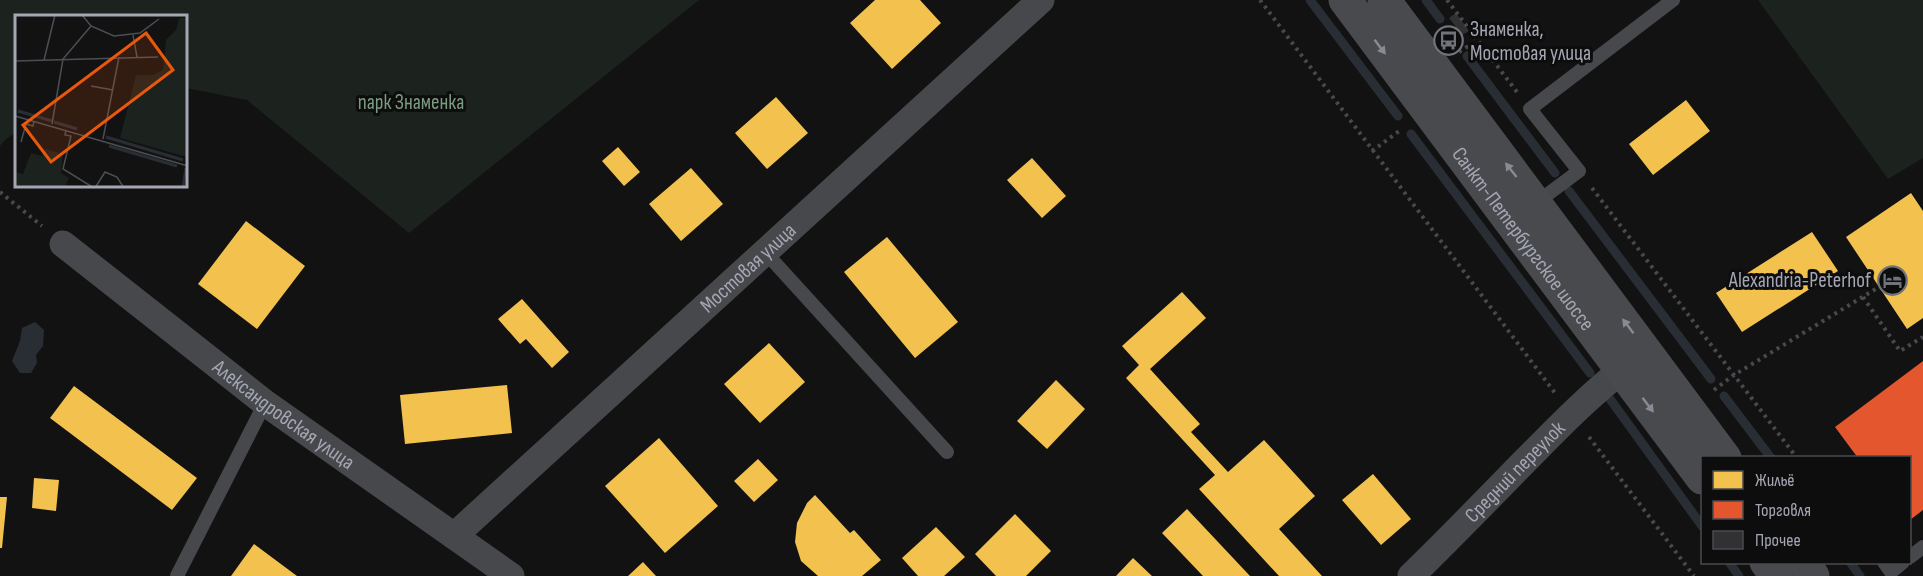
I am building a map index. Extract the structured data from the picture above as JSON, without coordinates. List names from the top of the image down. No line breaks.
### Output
{"streets":{"main road":["Санкт-Петербургское шоссе"],"street":["Мостовая улица","Александровская улица","Средний переулок"]},"crossings":[["Санкт-Петербургское шоссе","Средний переулок"],["Мостовая улица","Александровская улица"]],"parks":["парк Знаменка"],"places":{"bus stop":["Знаменка, Мостовая улица"],"hotel":["Alexandria-Peterhof"]},"legend":["Жильё","Торговля","Прочее"]}
